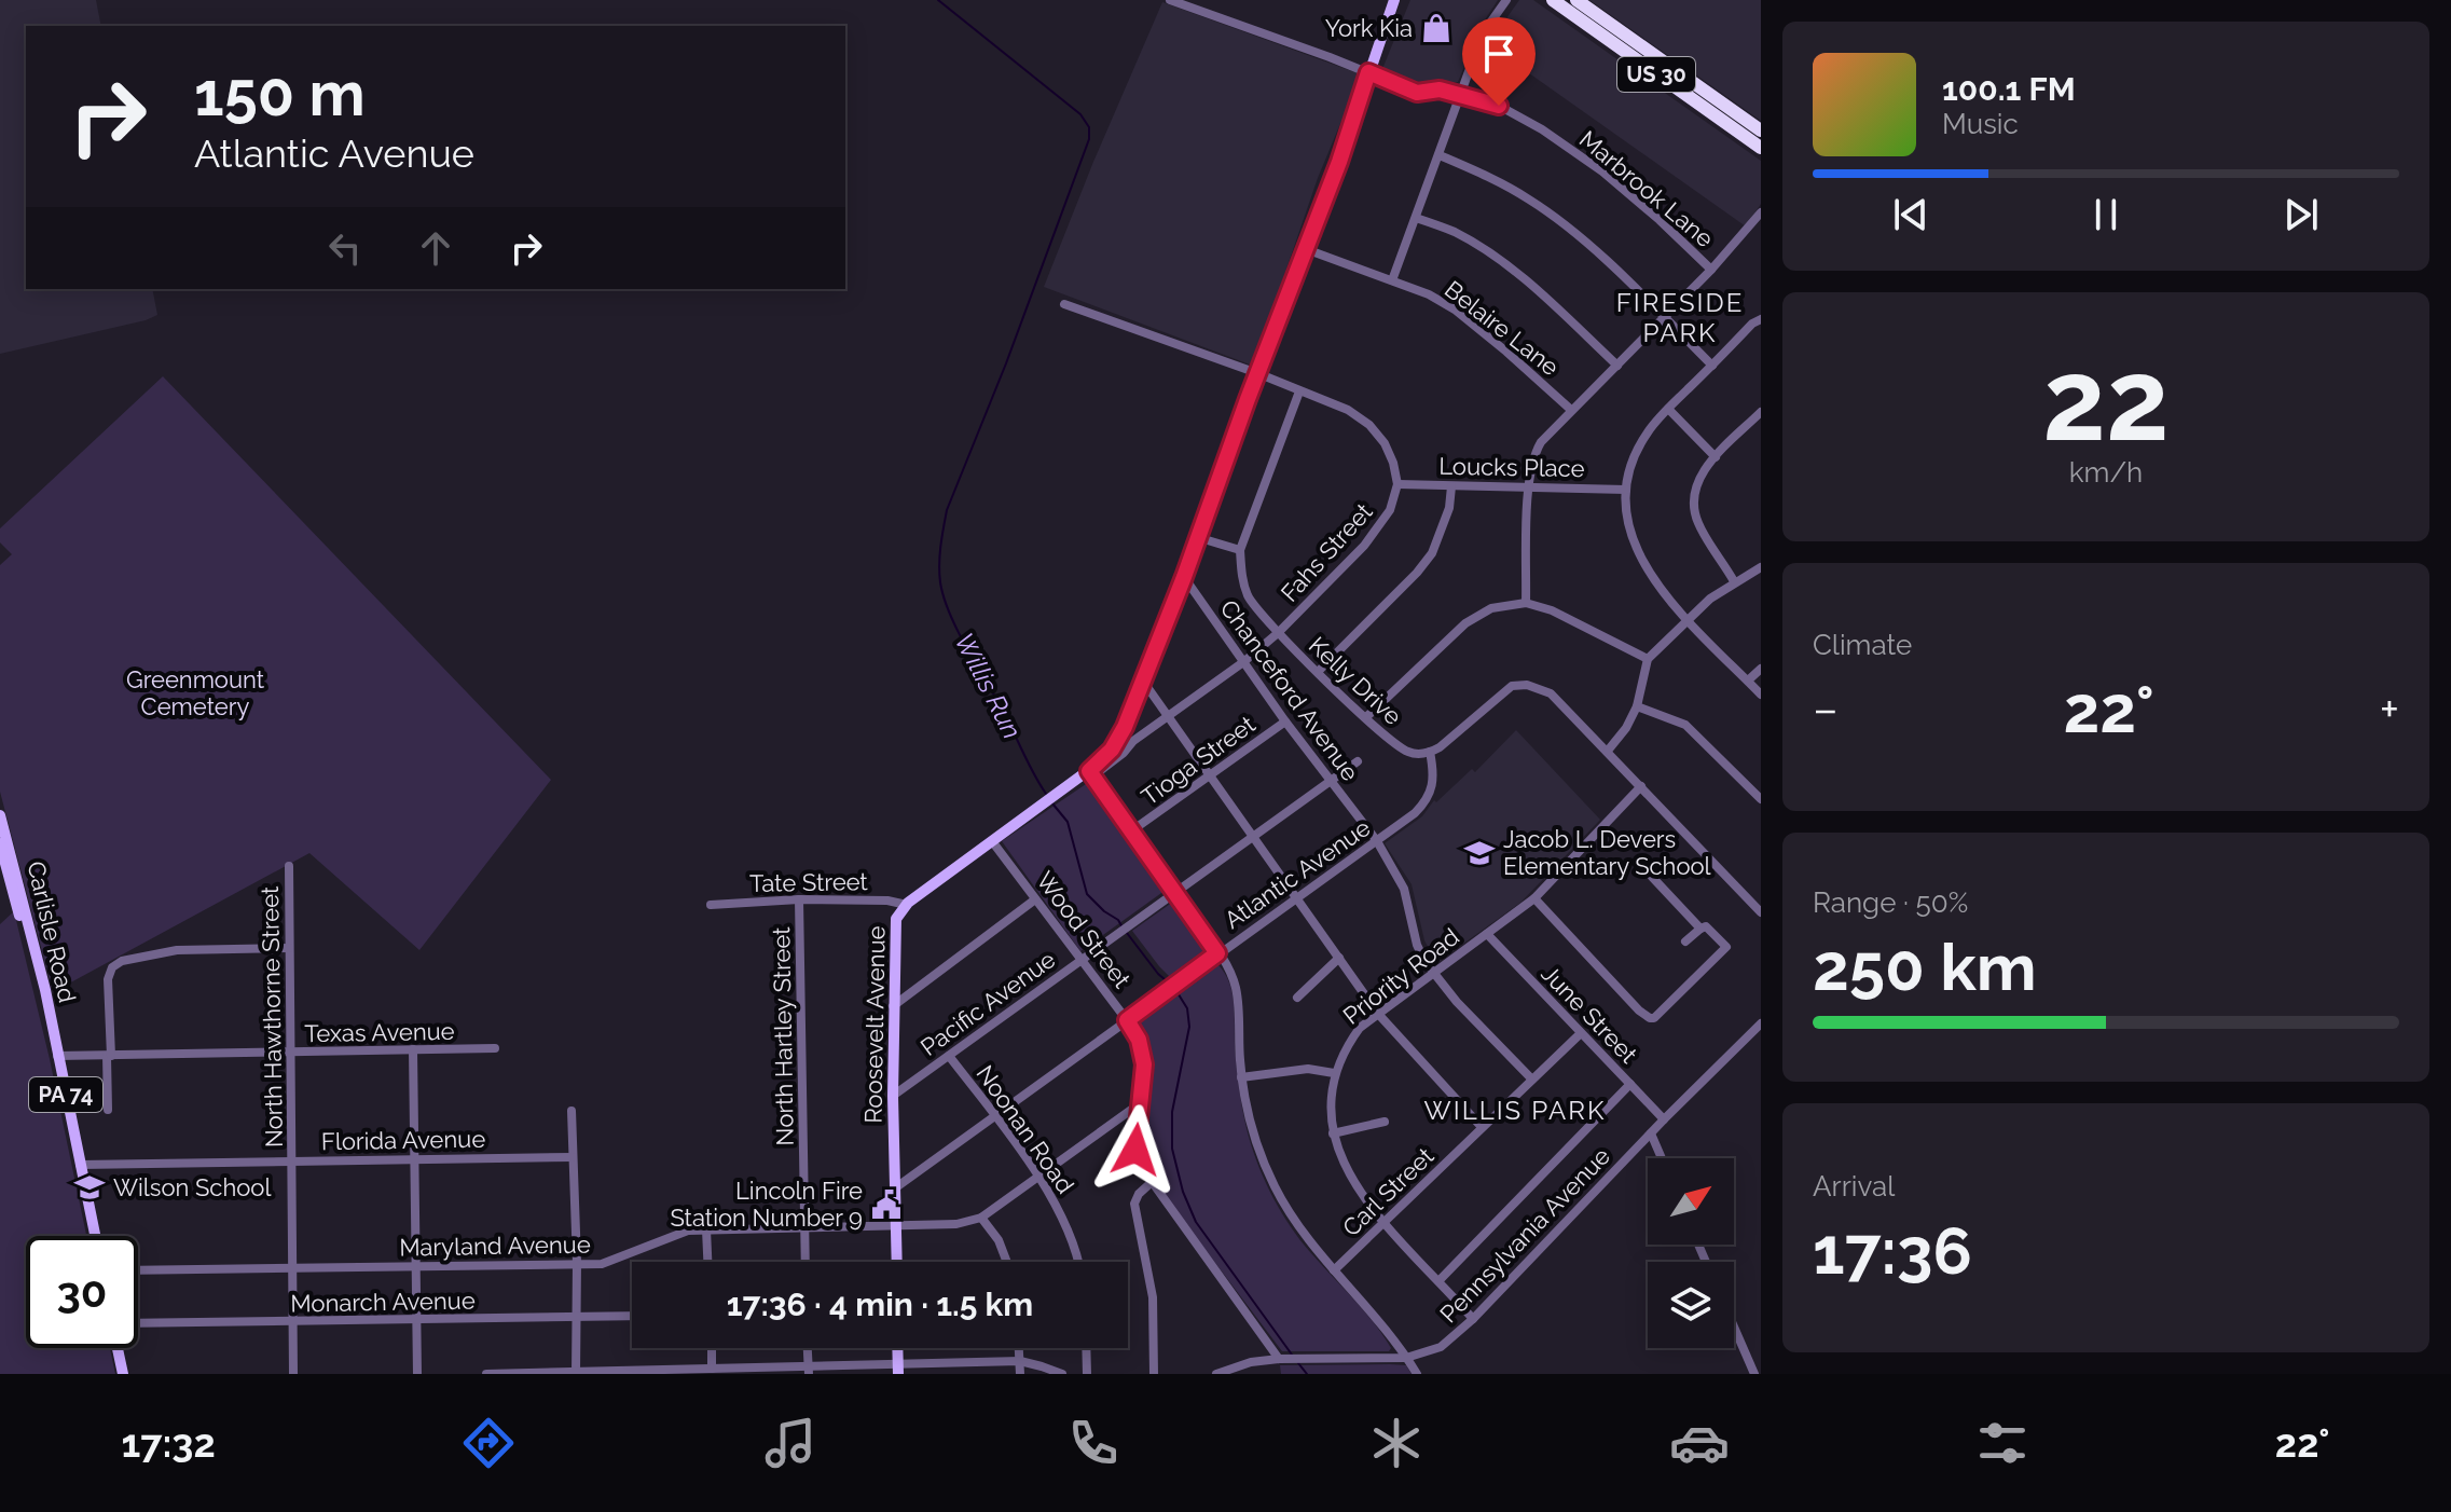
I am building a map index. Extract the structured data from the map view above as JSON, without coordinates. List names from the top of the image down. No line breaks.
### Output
{"streets":{"highway":["US 30"],"main road":["Carlisle Road","Roosevelt Avenue","PA 74"],"street":["Marbrook Lane","Belaire Lane","Loucks Place","Fahs Street","Kelly Drive","Chanceford Avenue","Tioga Street","Atlantic Avenue","Tate Street","Wood Street","Priority Road","Pacific Avenue","June Street","North Hawthorne Street","Texas Avenue","North Hartley Street","Noonan Road","Florida Avenue","Carl Street","Pennsylvania Avenue","Maryland Avenue","Monarch Avenue"]},"crossings":[["Marbrook Lane","Roosevelt Avenue"],["Belaire Lane","Roosevelt Avenue"],["Loucks Place","Fahs Street"],["Fahs Street","Kelly Drive"],["Fahs Street","Chanceford Avenue"],["Fahs Street","Roosevelt Avenue"],["Kelly Drive","Atlantic Avenue"],["Chanceford Avenue","Tioga Street"],["Chanceford Avenue","Atlantic Avenue"],["Chanceford Avenue","Priority Road"],["Chanceford Avenue","Pacific Avenue"],["Chanceford Avenue","Roosevelt Avenue"],["Chanceford Avenue","Carl Street"],["Atlantic Avenue","Wood Street"],["Atlantic Avenue","Roosevelt Avenue"],["Atlantic Avenue","Noonan Road"],["Tate Street","Roosevelt Avenue"],["Tate Street","North Hartley Street"],["Wood Street","Pacific Avenue"],["Wood Street","Roosevelt Avenue"],["Wood Street","Pennsylvania Avenue"],["Wood Street","Maryland Avenue"],["Carlisle Road","PA 74"],["Priority Road","June Street"],["Priority Road","Carl Street"],["Priority Road","Pennsylvania Avenue"],["Pacific Avenue","Roosevelt Avenue"],["Pacific Avenue","Noonan Road"],["June Street","Carl Street"],["June Street","Pennsylvania Avenue"],["North Hawthorne Street","Texas Avenue"],["North Hawthorne Street","Florida Avenue"],["North Hawthorne Street","Maryland Avenue"],["North Hawthorne Street","Monarch Avenue"],["Roosevelt Avenue","Maryland Avenue"],["Texas Avenue","PA 74"],["North Hartley Street","Maryland Avenue"],["PA 74","Florida Avenue"],["Noonan Road","Maryland Avenue"]],"districts":["FIRESIDE PARK","WILLIS PARK"],"water":["Willis Run"],"parks":["Greenmount Cemetery"],"places":{"shop":["York Kia"],"school or university":["Jacob L. Devers Elementary School","Wilson School"],"public building":["Lincoln Fire Station Number 9"]},"north":"top right","page":{"turn":["150 m","Atlantic Avenue"],"song":["100.1 FM","Music"],"tile":[["22","km/h"],"Climate",["Range · 50%","250 km"],["Arrival","17:36"]],"heat":["−","22°","+"],"limit":"30","trip":"17:36 · 4 min · 1.5 km","tabs":["17:32","22°"]}}
